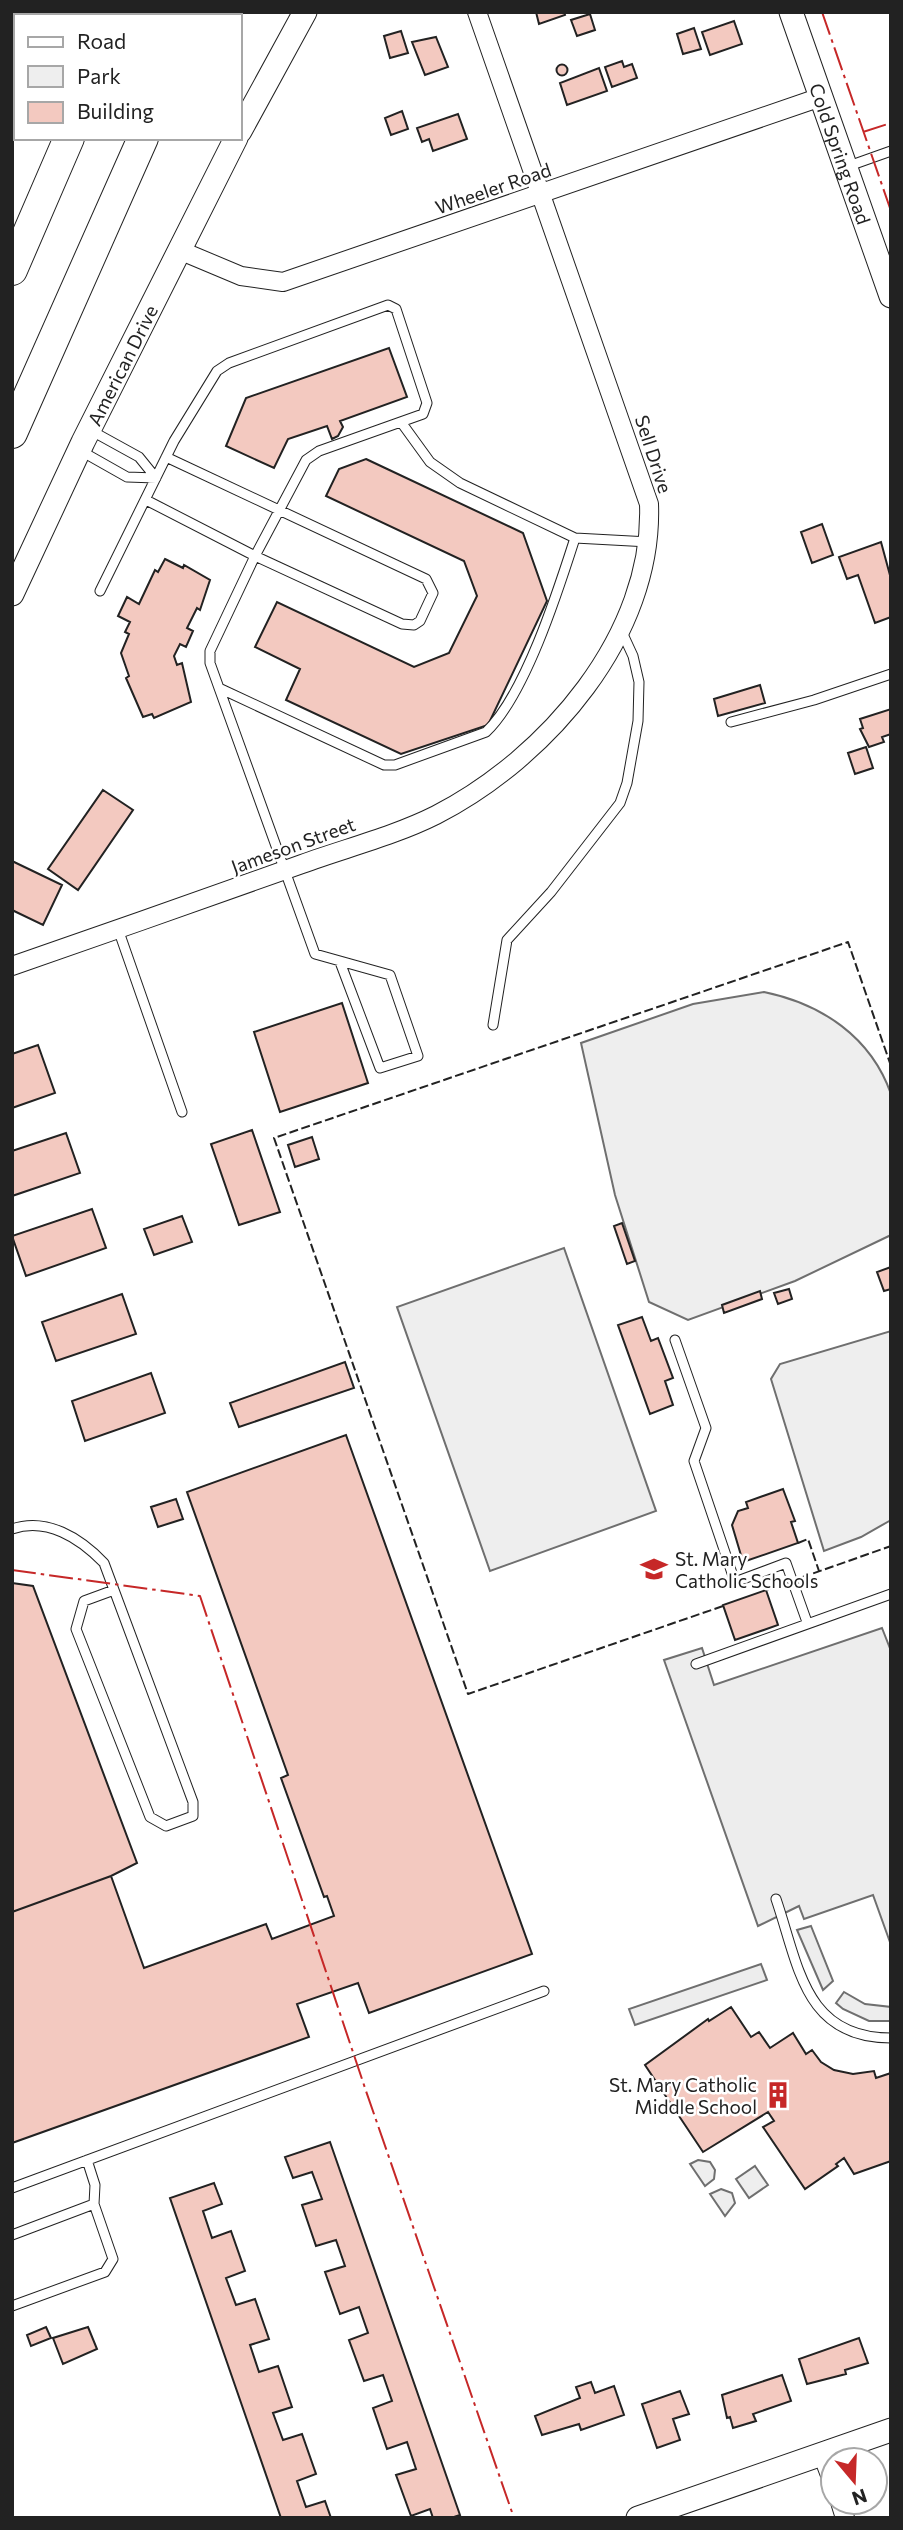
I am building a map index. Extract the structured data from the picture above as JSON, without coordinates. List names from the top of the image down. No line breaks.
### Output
{"streets":{"street":["Cold Spring Road","Wheeler Road","American Drive","Sell Drive","Jameson Street"]},"crossings":[["Cold Spring Road","Wheeler Road"],["Wheeler Road","American Drive"],["Wheeler Road","Sell Drive"],["Sell Drive","Jameson Street"]],"places":{"school or university":["St. Mary Catholic Schools"],"building":["St. Mary Catholic Middle School"]},"legend":["Road","Park","Building"],"north":"bottom"}
